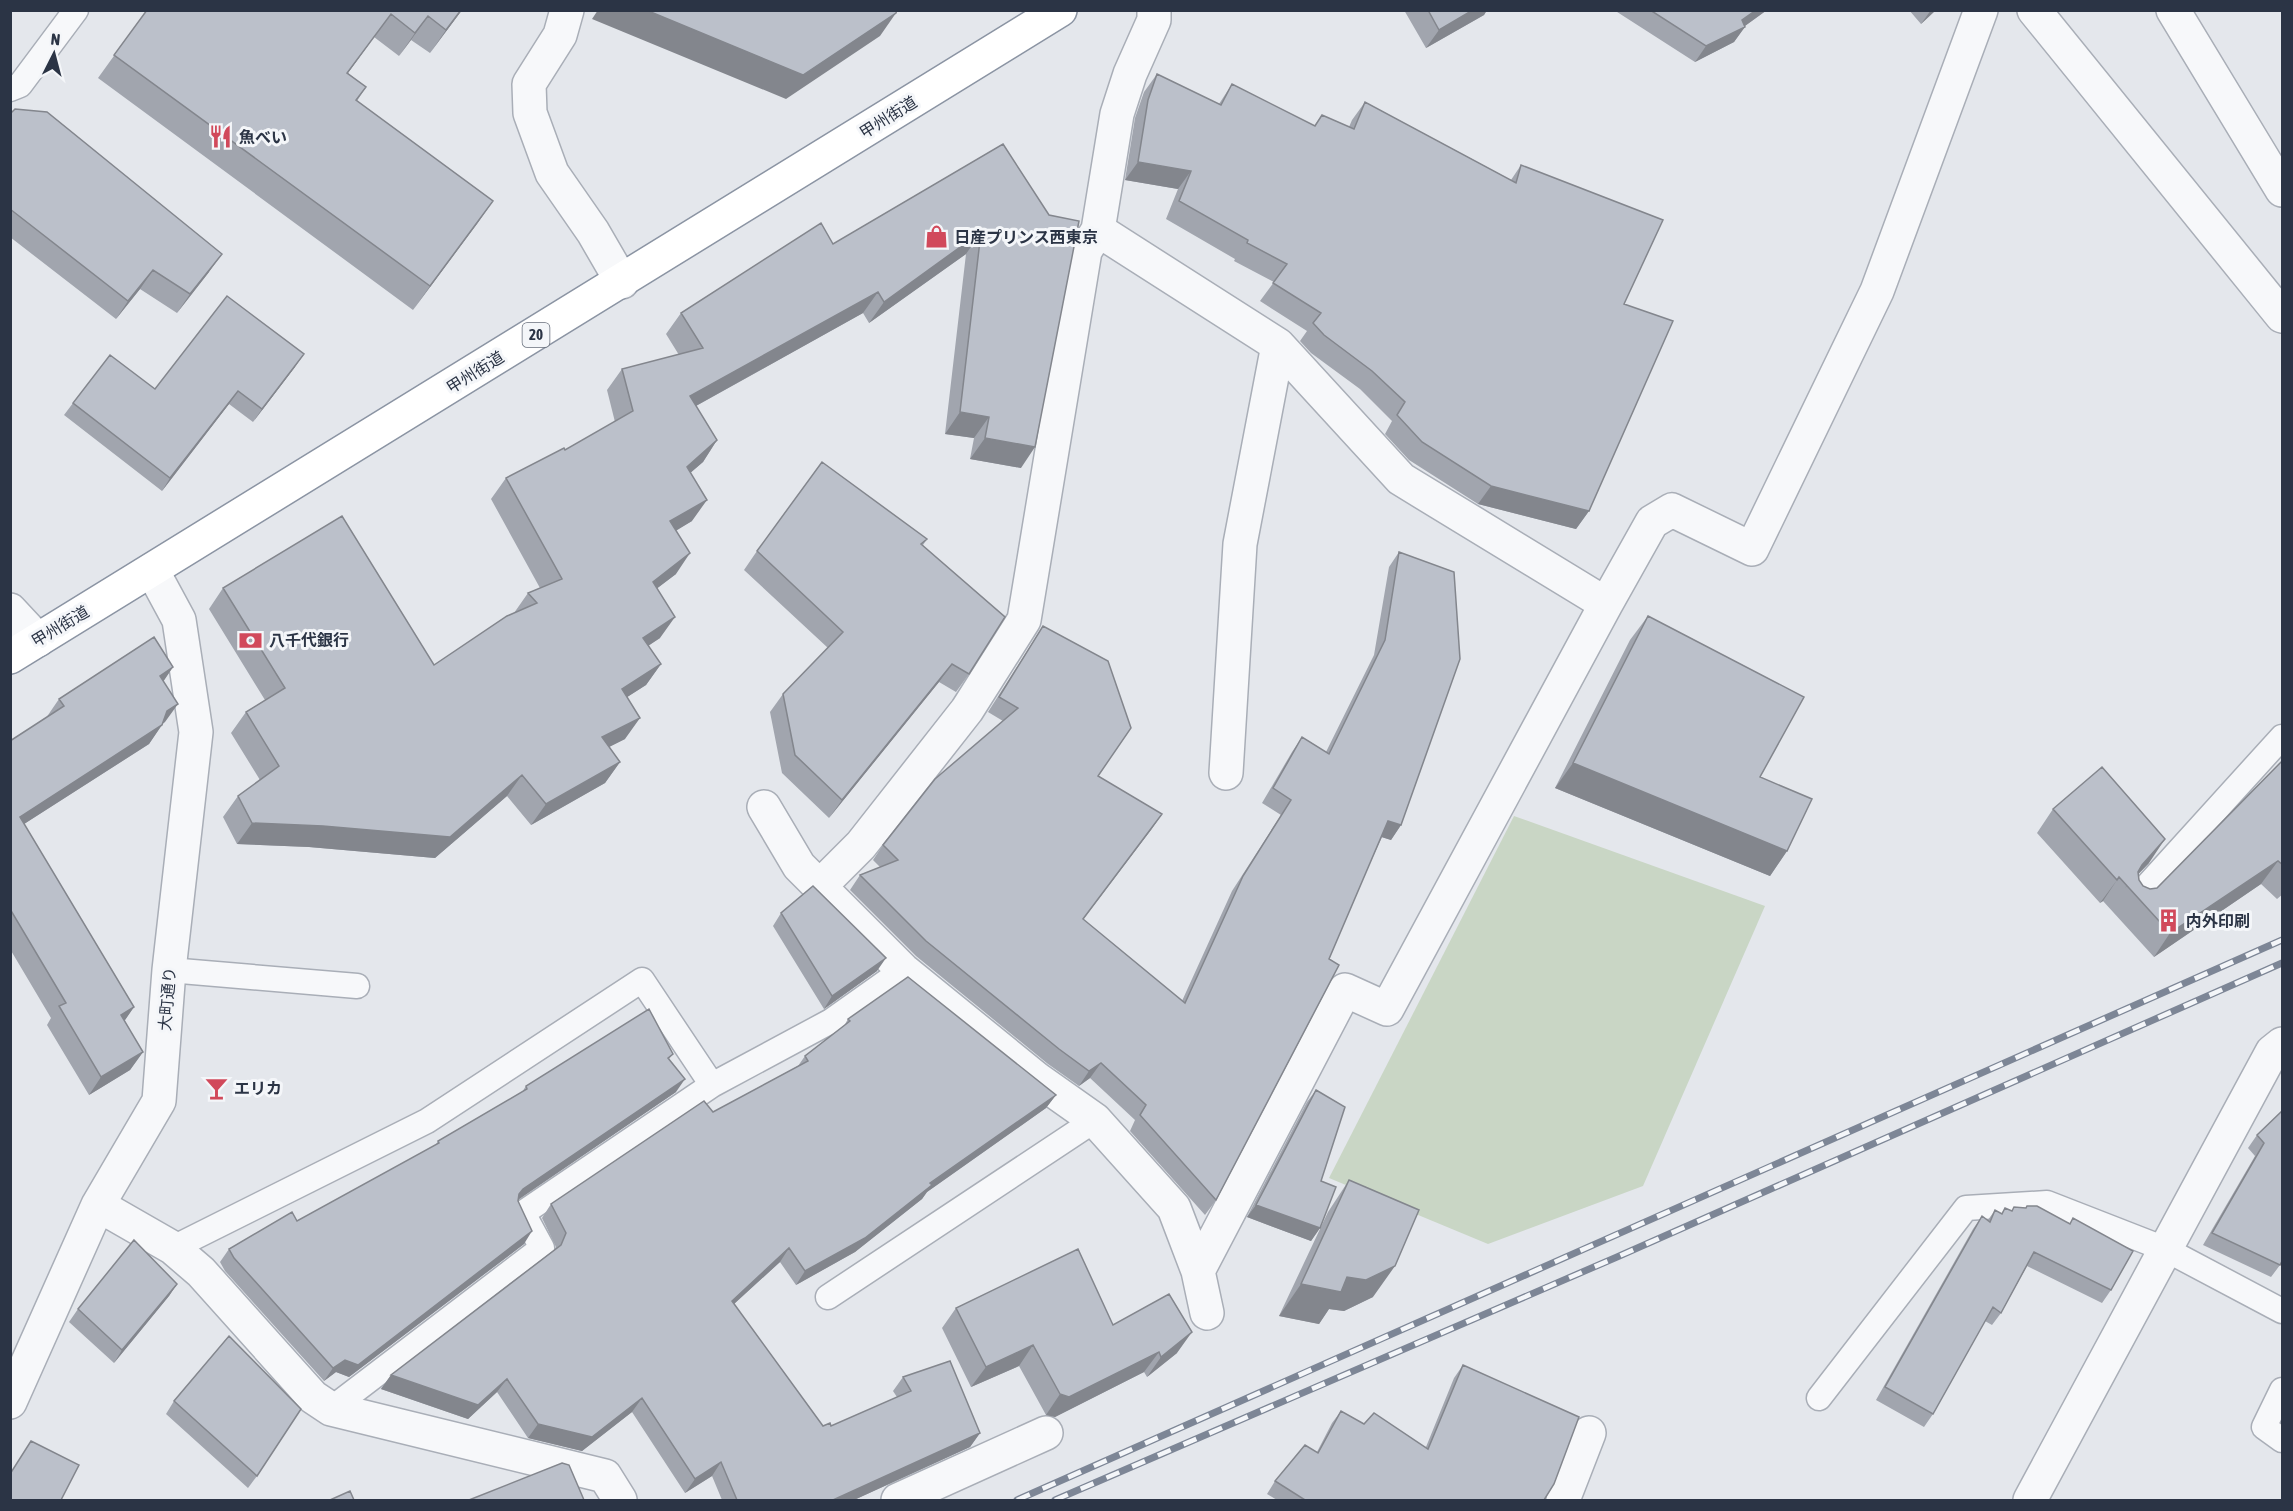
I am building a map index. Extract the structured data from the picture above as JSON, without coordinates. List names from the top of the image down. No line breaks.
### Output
{"streets":{"highway":["甲州街道","20"],"street":["大町通り"]},"crossings":[["甲州街道","大町通り"]],"places":{"restaurant":["魚べい"],"shop":["日産プリンス西東京"],"bank":["八千代銀行"],"building":["内外印刷"],"bar":["エリカ"]},"north":"top"}
